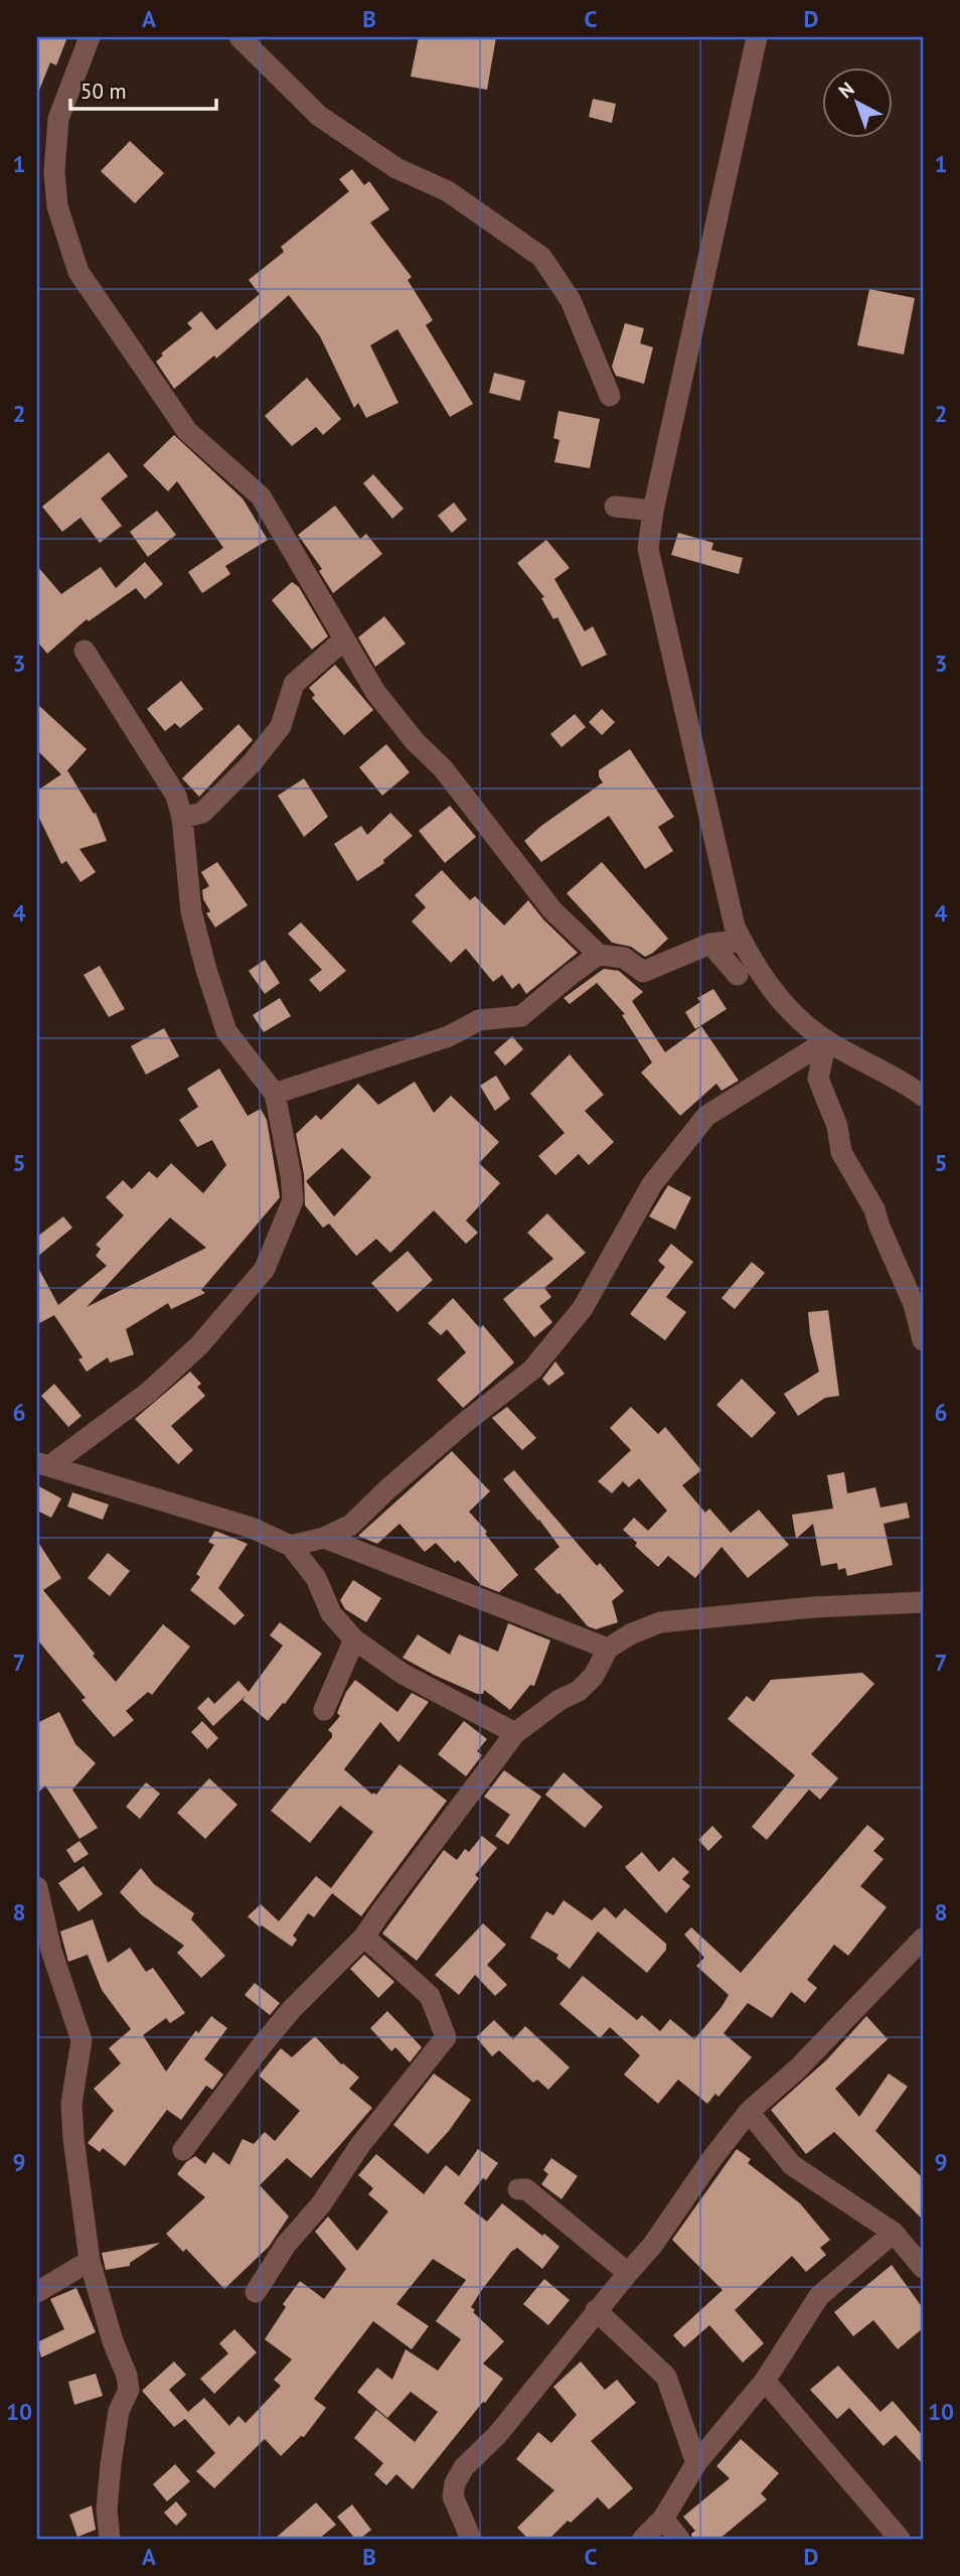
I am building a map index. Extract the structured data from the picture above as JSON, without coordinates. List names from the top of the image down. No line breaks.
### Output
{"scale_bar":"50 m","north":"top left","grid":{"columns":["A","B","C","D"],"rows":["1","2","3","4","5","6","7","8","9","10"]}}
